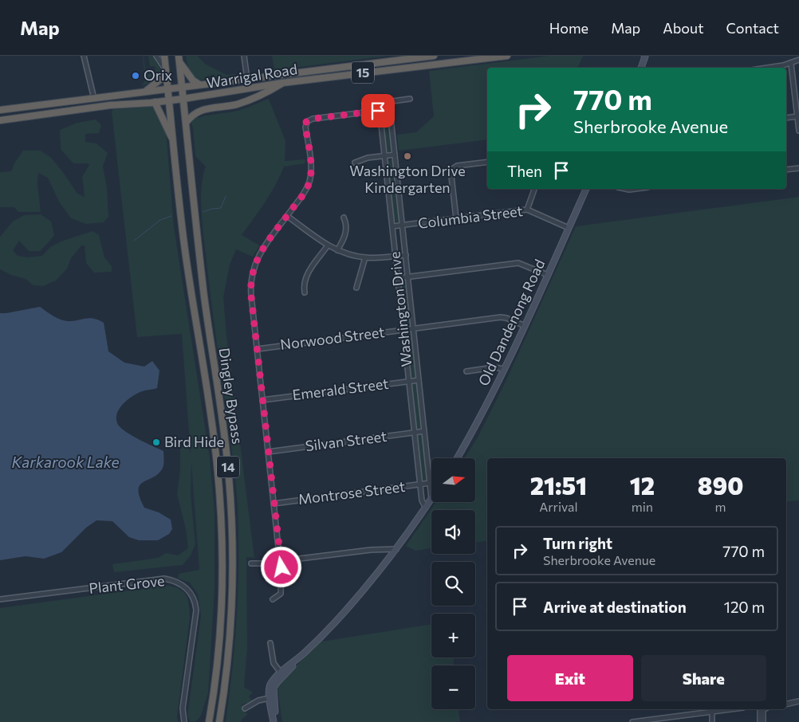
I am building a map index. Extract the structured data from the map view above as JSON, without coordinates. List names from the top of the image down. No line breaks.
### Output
{"streets":{"highway":["15","Warrigal Road","Dingley Bypass","14"],"main road":["Old Dandenong Road"],"street":["Columbia Street","Washington Drive","Norwood Street","Emerald Street","Silvan Street","Montrose Street","Plant Grove"]},"crossings":[["Warrigal Road","Dingley Bypass"],["Warrigal Road","14"],["Columbia Street","Washington Drive"],["Columbia Street","Old Dandenong Road"],["Washington Drive","Norwood Street"],["Washington Drive","Emerald Street"],["Washington Drive","Silvan Street"],["Washington Drive","Montrose Street"],["Old Dandenong Road","Norwood Street"],["Dingley Bypass","14"]],"water":["Karkarook Lake"],"places":["Orix","Washington Drive Kindergarten","Bird Hide"],"north":"right","page":{"header":"Map","nav":["Home","Map","About","Contact"],"turn":["770 m","Sherbrooke Avenue"],"then":"Then","map_buttons":["+","−"],"eta":["21:51","Arrival","12","min","890","m"],"list":[{"name":"Turn right","note":"Sherbrooke Avenue","value":"770 m"},{"name":"Arrive at destination","value":"120 m"}],"buttons":["Exit","Share"]}}
